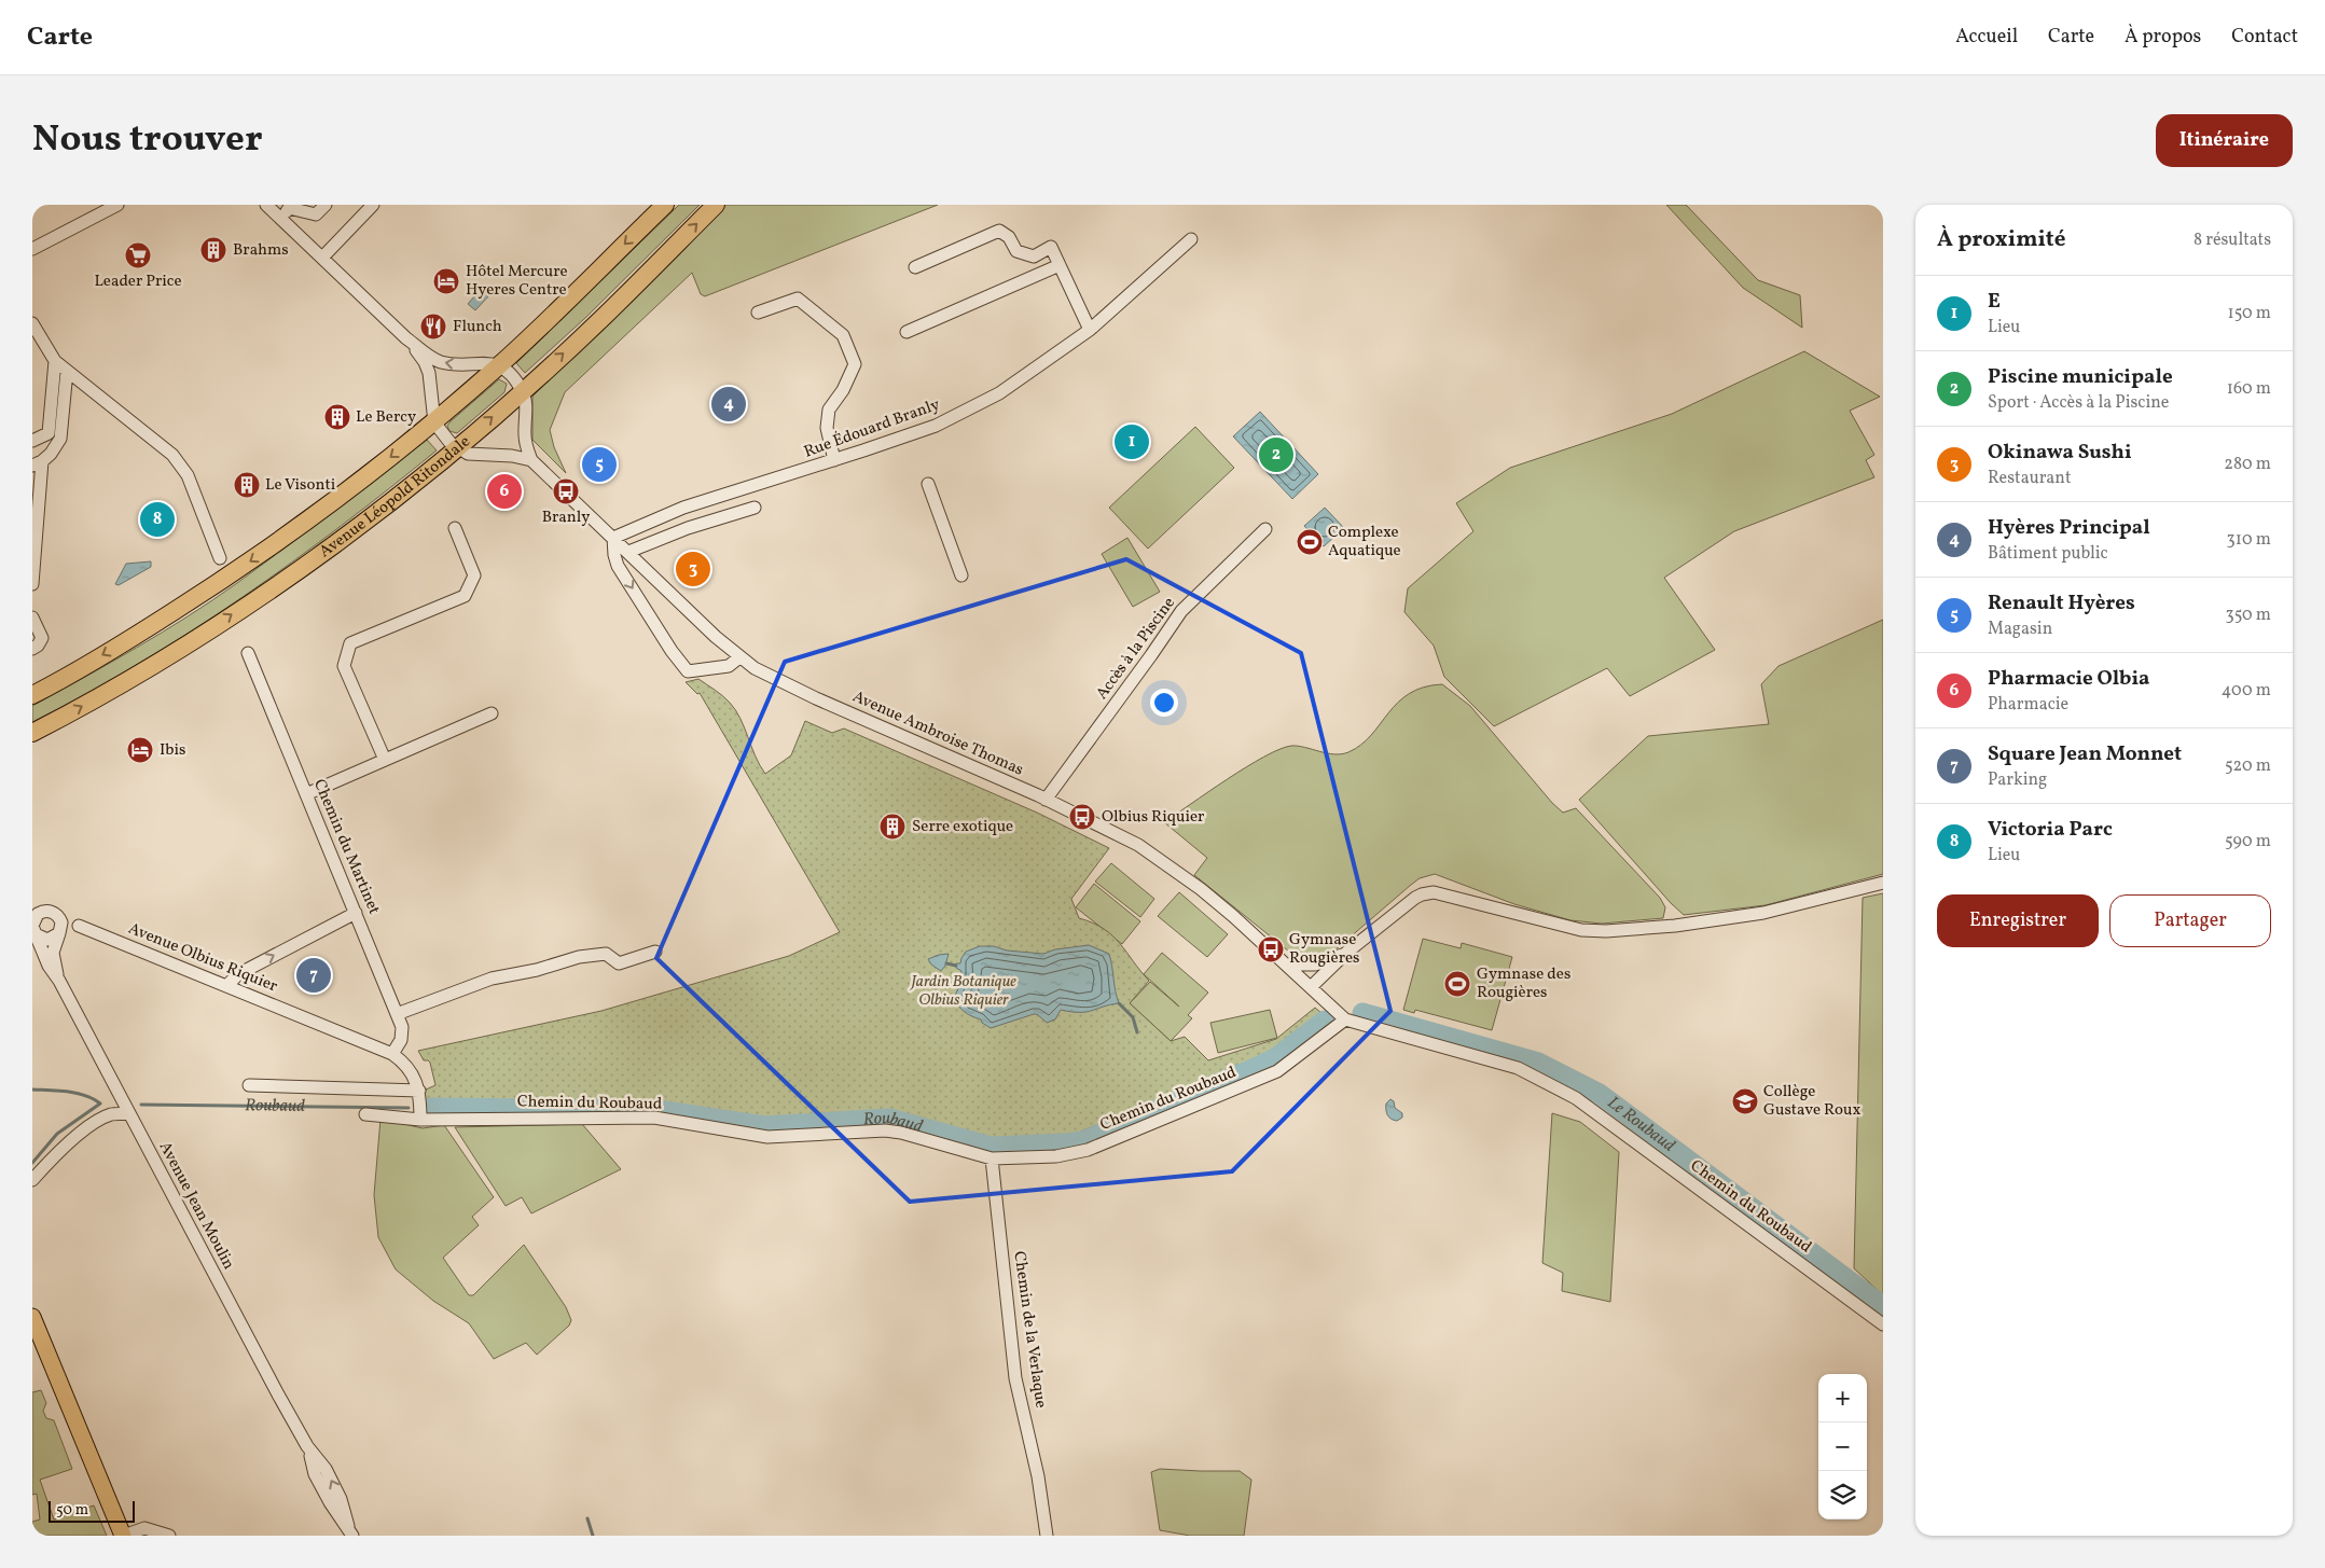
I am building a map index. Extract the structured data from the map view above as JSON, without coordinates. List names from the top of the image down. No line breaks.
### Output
{"streets":{"highway":["Avenue Léopold Ritondale"],"street":["Rue Édouard Branly","Accès à la Piscine","Avenue Ambroise Thomas","Chemin du Martinet","Avenue Olbius Riquier","Chemin du Roubaud","Avenue Jean Moulin","Chemin de la Verlaque"]},"crossings":[["Rue Édouard Branly","Avenue Ambroise Thomas"],["Accès à la Piscine","Avenue Ambroise Thomas"],["Avenue Ambroise Thomas","Chemin du Roubaud"],["Chemin du Martinet","Avenue Olbius Riquier"],["Avenue Olbius Riquier","Chemin du Roubaud"],["Chemin du Roubaud","Chemin de la Verlaque"]],"water":["Roubaud","Le Roubaud"],"parks":["Jardin Botanique Olbius Riquier"],"places":{"building":["Brahms","Le Bercy","Le Visonti","Serre exotique"],"supermarket":["Leader Price"],"hotel":["Hôtel Mercure Hyeres Centre","Ibis"],"restaurant":["Flunch"],"bus stop":["Branly","Olbius Riquier","Gymnase Rougières"],"sports":["Complexe Aquatique","Gymnase des Rougières"],"school or university":["Collège Gustave Roux"]},"scale_bar":"50 m","page":{"header":"Carte","nav":["Accueil","Carte","À propos","Contact"],"title":"Nous trouver","buttons":["Itinéraire",["Enregistrer","Partager"]],"heading":["À proximité","8 résultats"],"list":[{"mark":"1","name":"E","note":"Lieu","value":"150 m"},{"mark":"2","name":"Piscine municipale","note":"Sport · Accès à la Piscine","value":"160 m"},{"mark":"3","name":"Okinawa Sushi","note":"Restaurant","value":"280 m"},{"mark":"4","name":"Hyères Principal","note":"Bâtiment public","value":"310 m"},{"mark":"5","name":"Renault Hyères","note":"Magasin","value":"350 m"},{"mark":"6","name":"Pharmacie Olbia","note":"Pharmacie","value":"400 m"},{"mark":"7","name":"Square Jean Monnet","note":"Parking","value":"520 m"},{"mark":"8","name":"Victoria Parc","note":"Lieu","value":"590 m"}],"pins":["4","1","2","5","6","8","3","7"],"map_buttons":["+","−"],"scale":"50 m"}}
